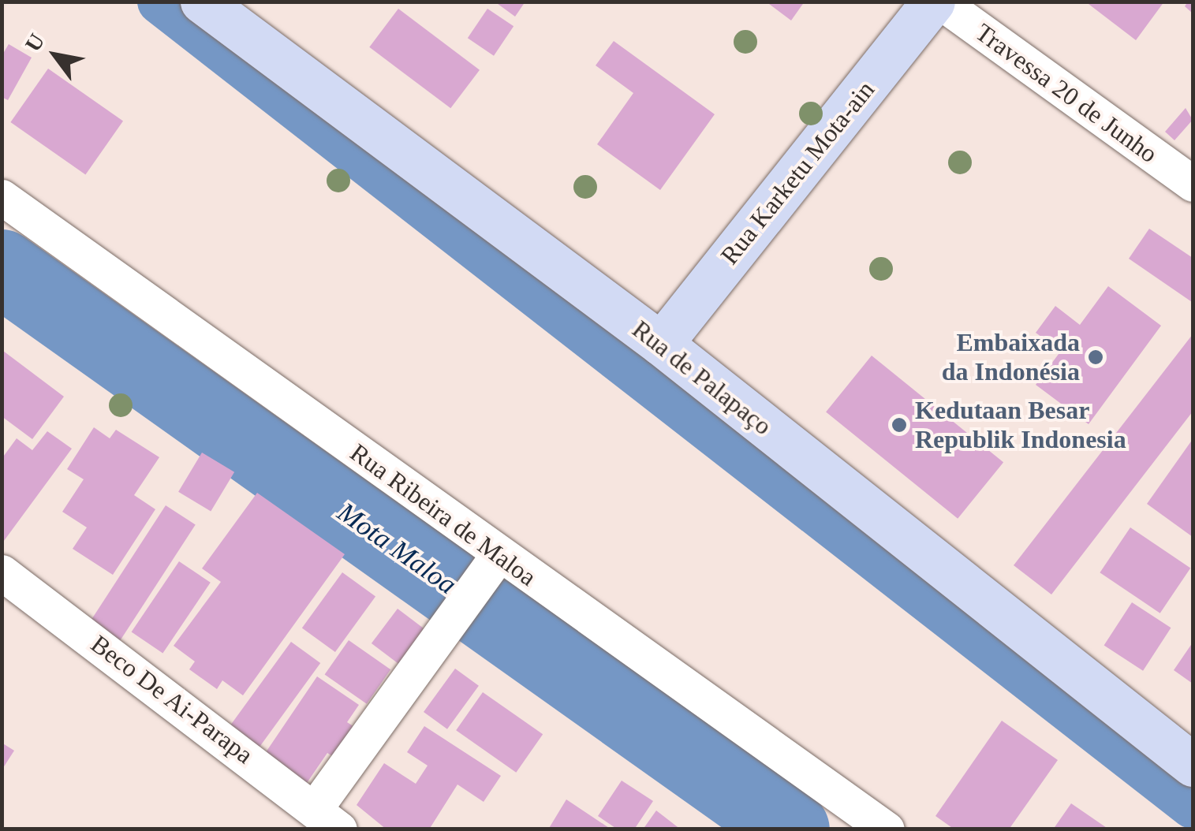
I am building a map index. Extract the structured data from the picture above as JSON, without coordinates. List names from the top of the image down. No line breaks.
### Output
{"streets":{"street":["Travessa 20 de Junho","Rua Karketu Mota-ain","Rua de Palapaço","Rua Ribeira de Maloa","Beco De Ai-Parapa"]},"crossings":[["Rua Karketu Mota-ain","Rua de Palapaço"]],"water":["Mota Maloa"],"places":["Embaixada da Indonésia","Kedutaan Besar Republik Indonesia"],"north":"top left"}
